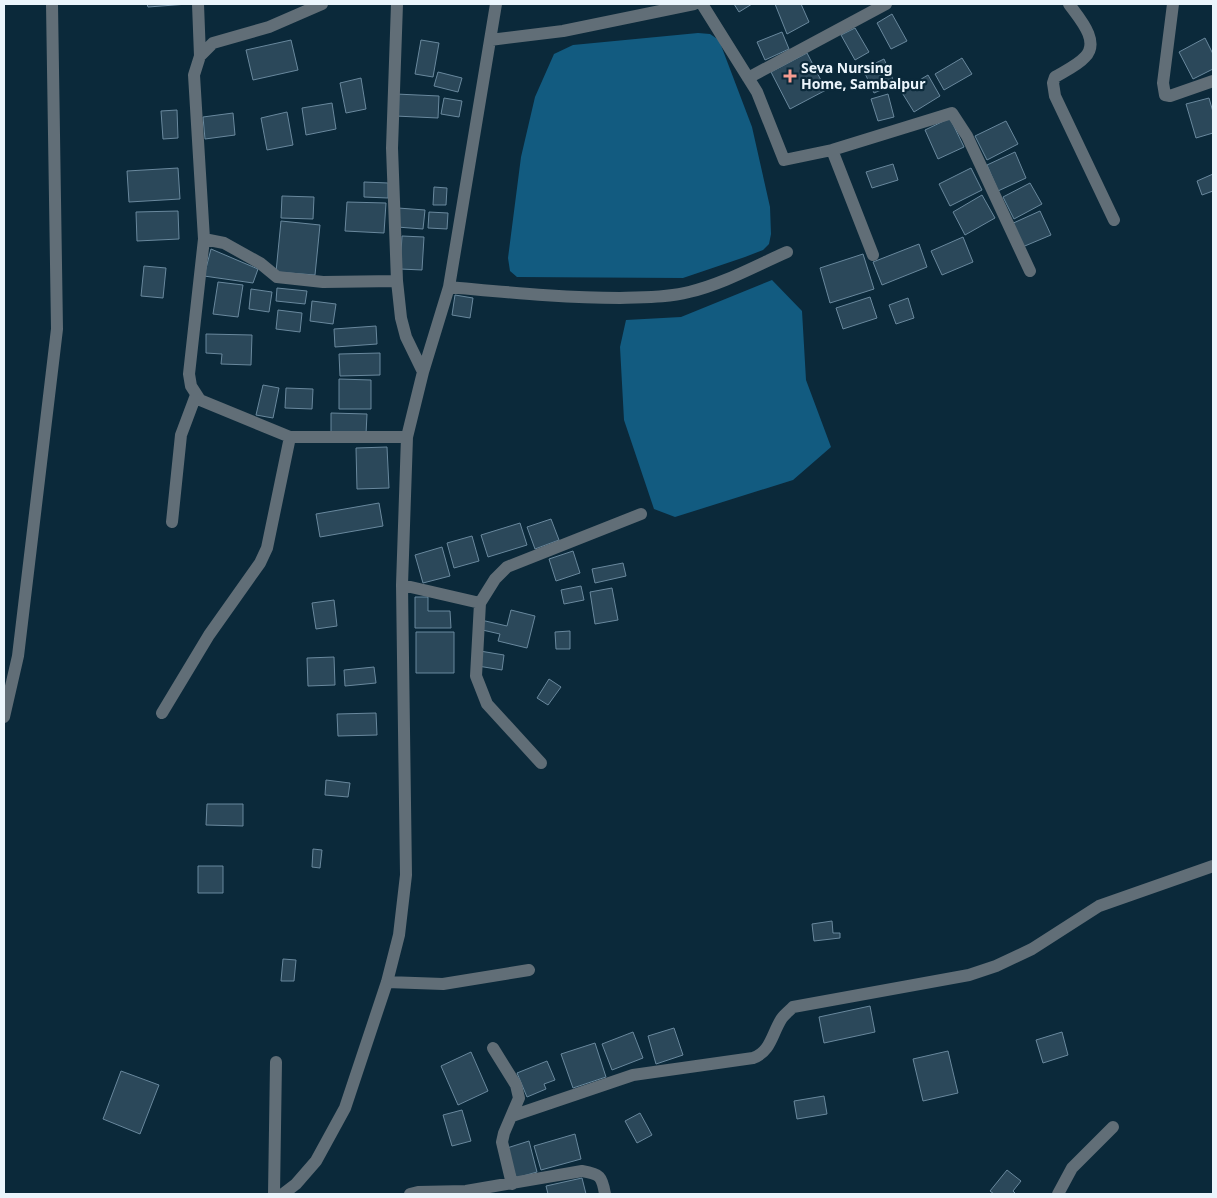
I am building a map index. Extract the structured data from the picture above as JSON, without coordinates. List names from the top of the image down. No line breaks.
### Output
{"places":{"health":["Seva Nursing Home, Sambalpur"]}}
